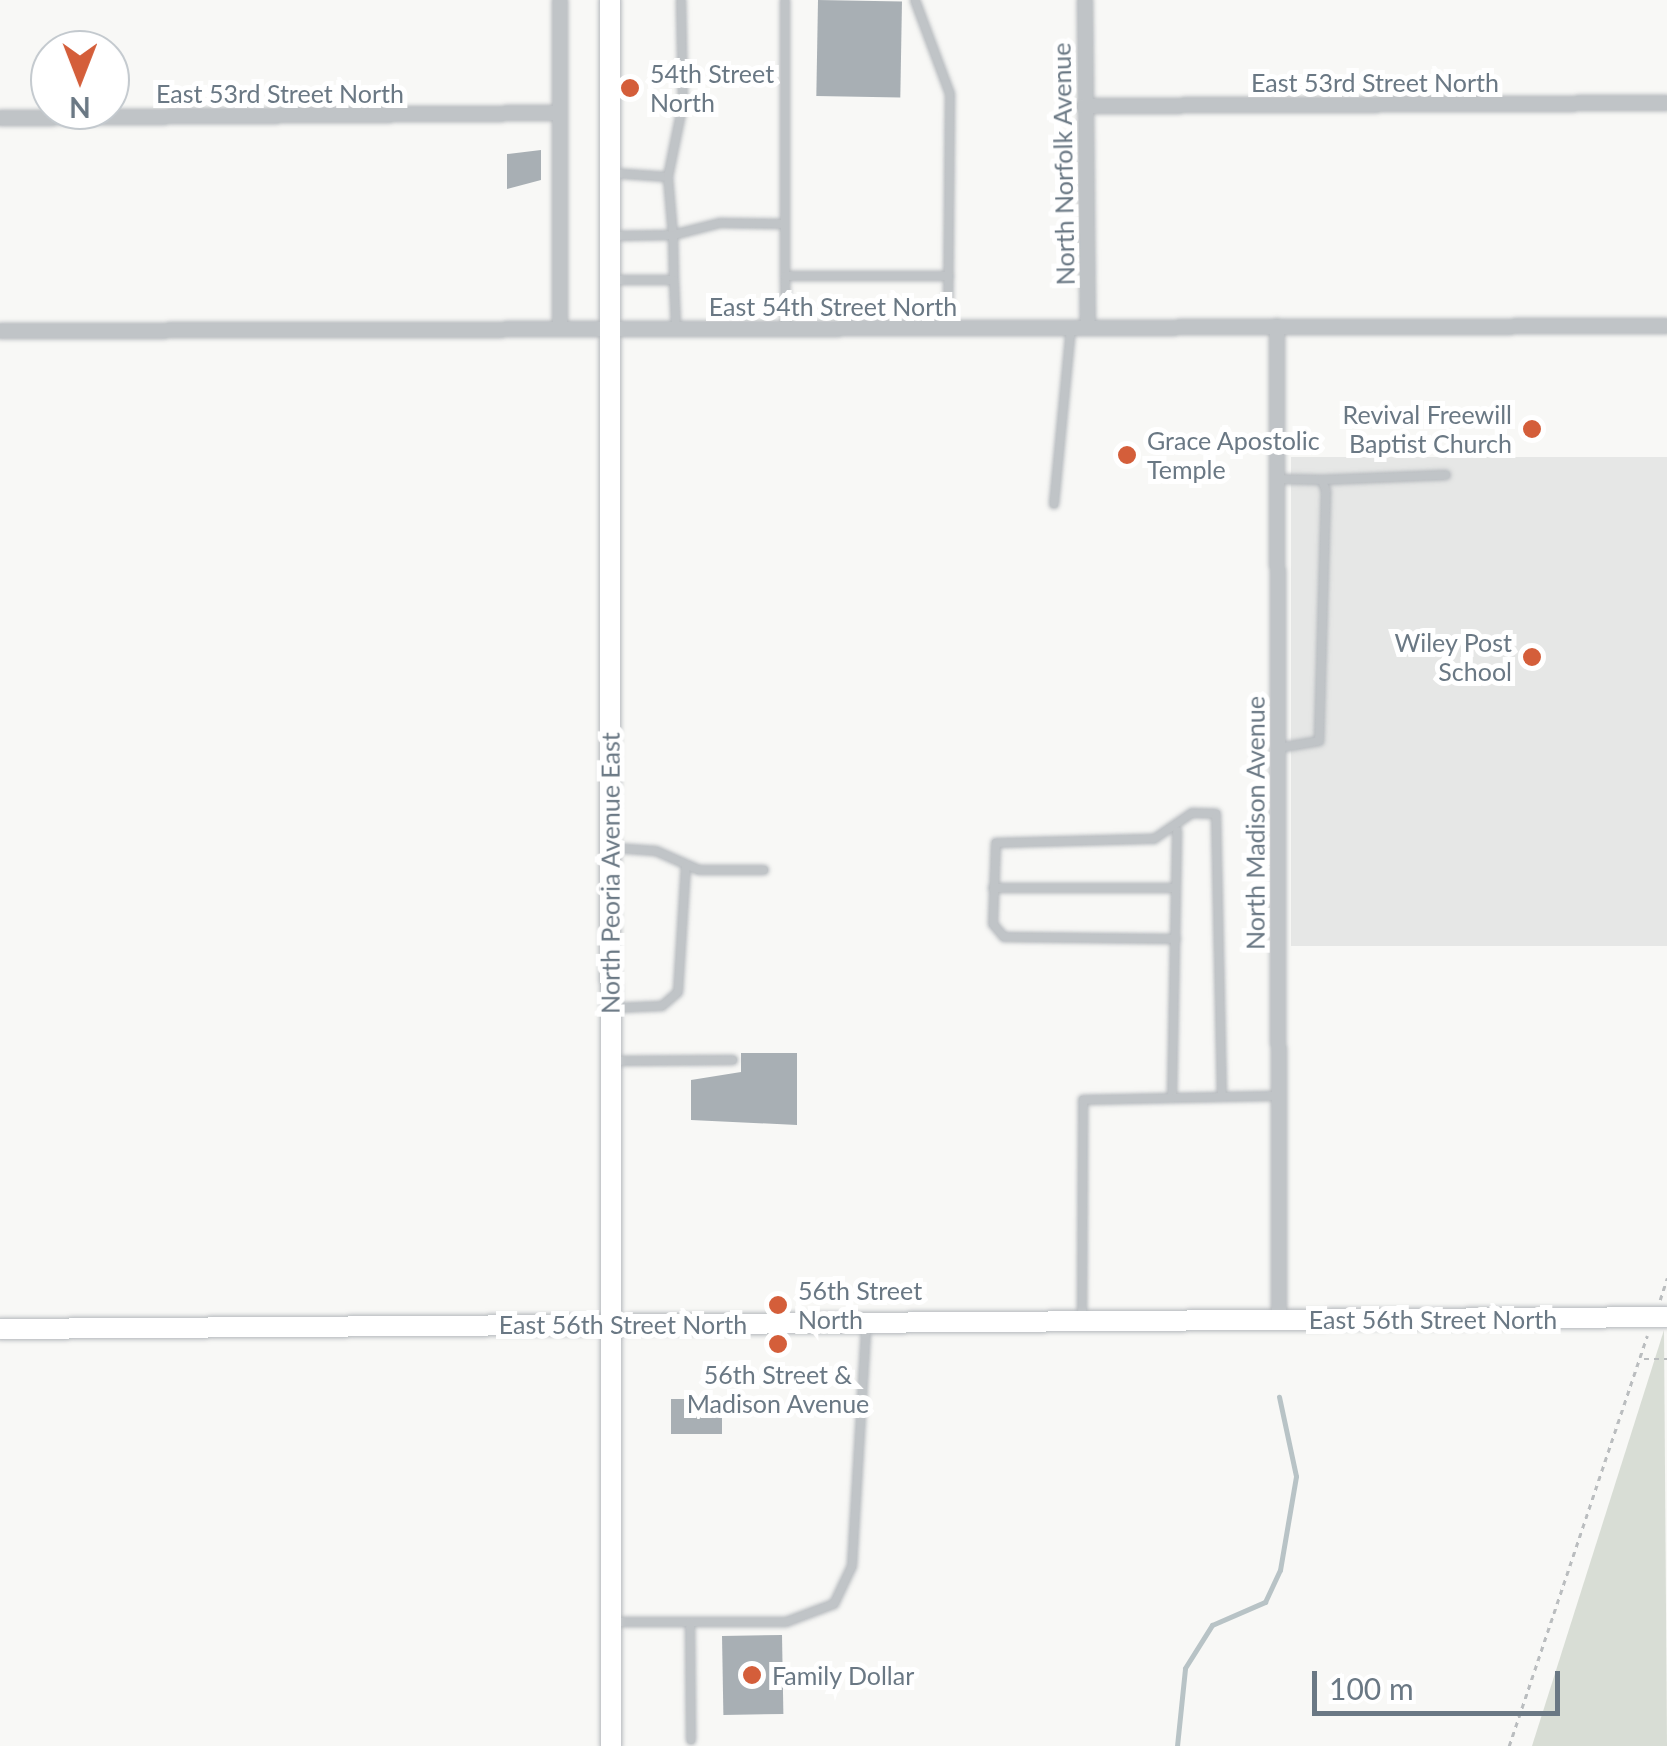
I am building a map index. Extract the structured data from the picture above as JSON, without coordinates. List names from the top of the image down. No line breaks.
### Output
{"streets":{"main road":["North Peoria Avenue East","East 56th Street North"],"street":["East 53rd Street North","North Norfolk Avenue","East 54th Street North","North Madison Avenue"]},"crossings":[["East 53rd Street North","North Norfolk Avenue"],["North Norfolk Avenue","East 54th Street North"],["East 54th Street North","North Madison Avenue"],["East 54th Street North","North Peoria Avenue East"],["North Madison Avenue","East 56th Street North"],["North Peoria Avenue East","East 56th Street North"]],"places":["54th Street North","Revival Freewill Baptist Church","Grace Apostolic Temple","Wiley Post School","56th Street North","56th Street & Madison Avenue","Family Dollar"],"scale_bar":"100 m","north":"bottom"}
